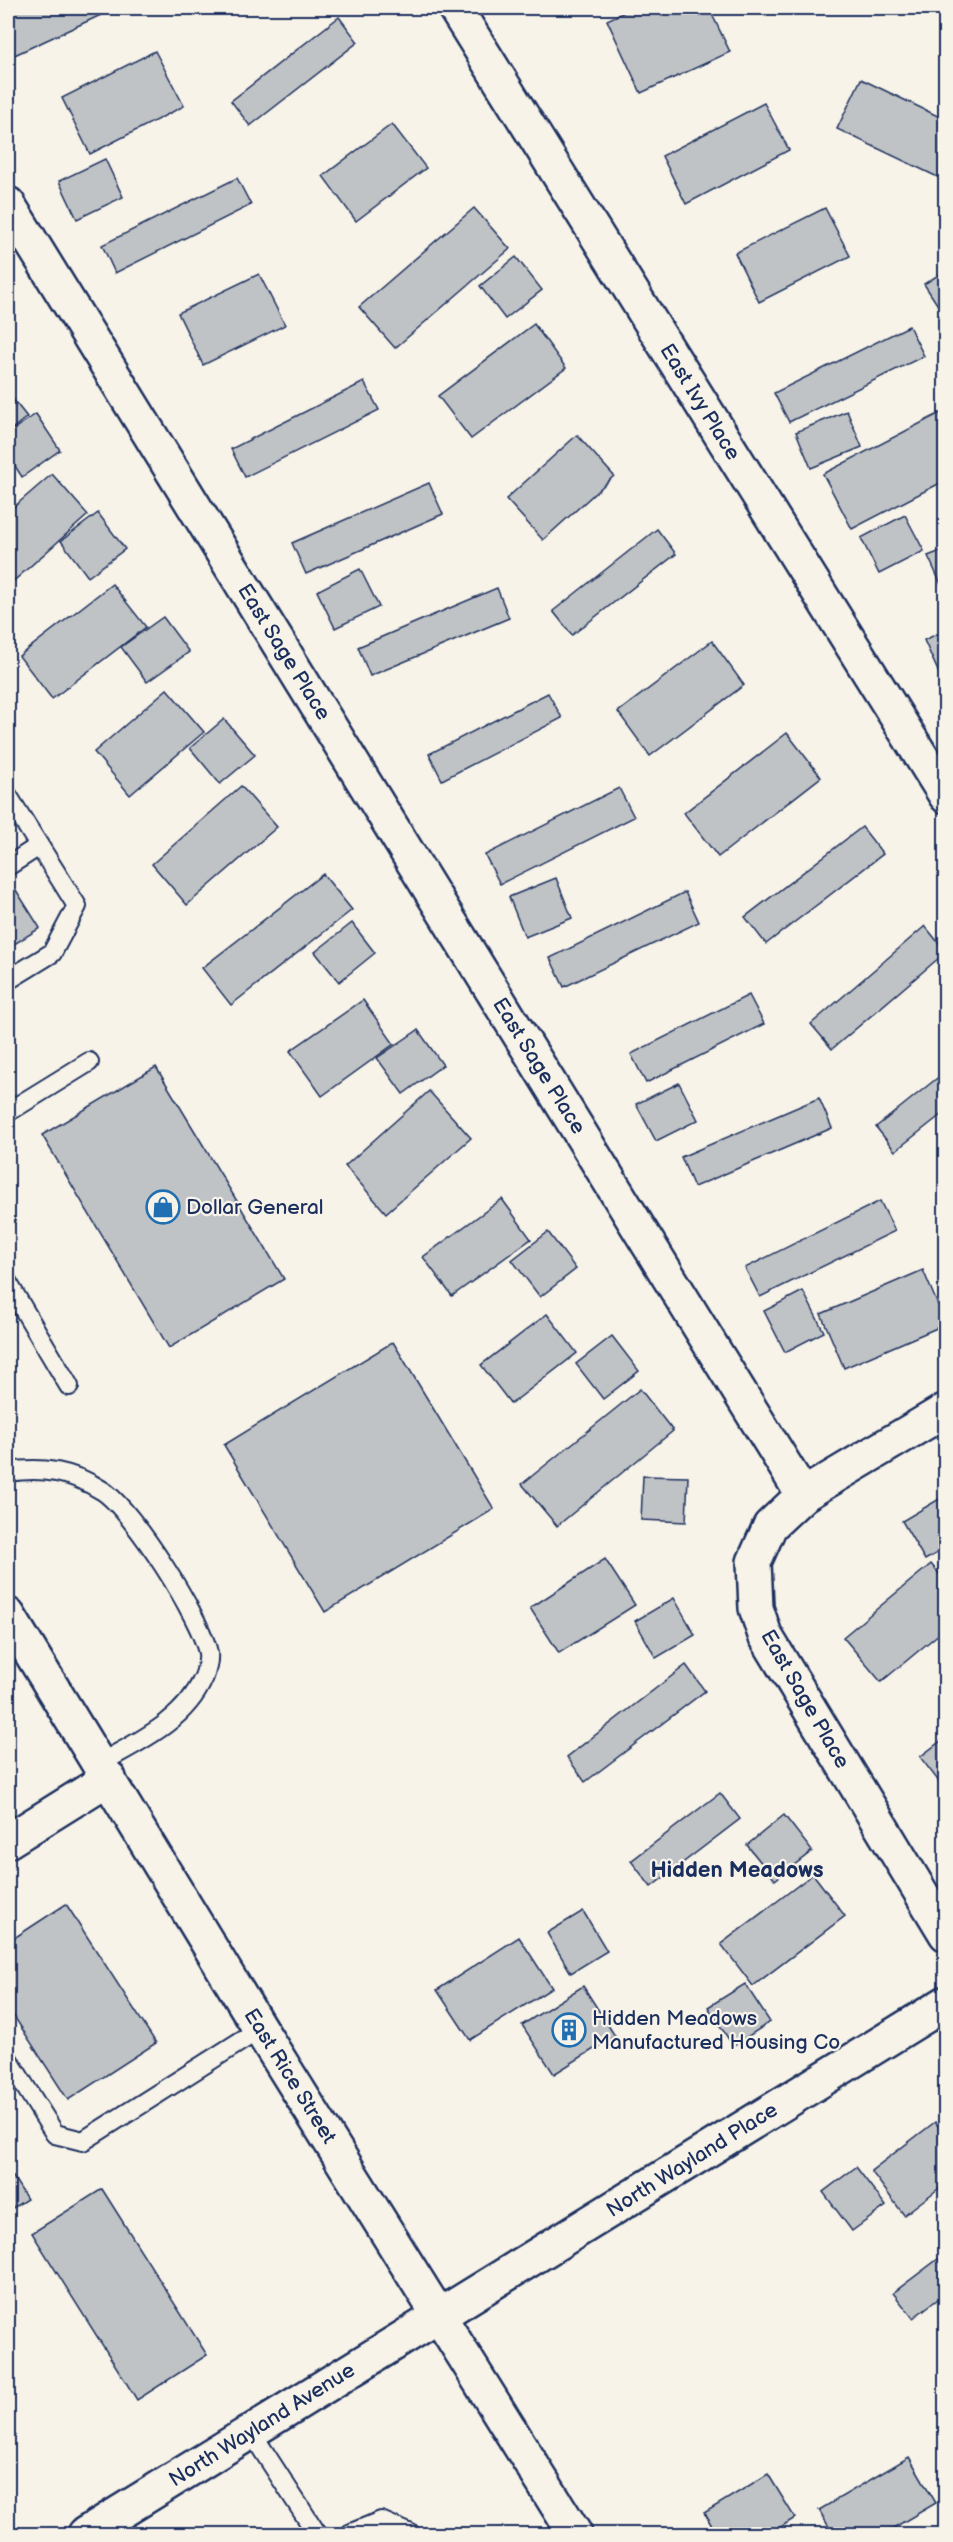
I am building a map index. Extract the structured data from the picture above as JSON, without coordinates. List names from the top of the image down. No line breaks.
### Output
{"streets":{"street":["East Ivy Place","East Sage Place","East Rice Street","North Wayland Place","North Wayland Avenue"]},"crossings":[["East Rice Street","North Wayland Place"],["East Rice Street","North Wayland Avenue"],["North Wayland Place","North Wayland Avenue"]],"districts":["Hidden Meadows"],"places":{"shop":["Dollar General"],"building":["Hidden Meadows Manufactured Housing Co"]}}
